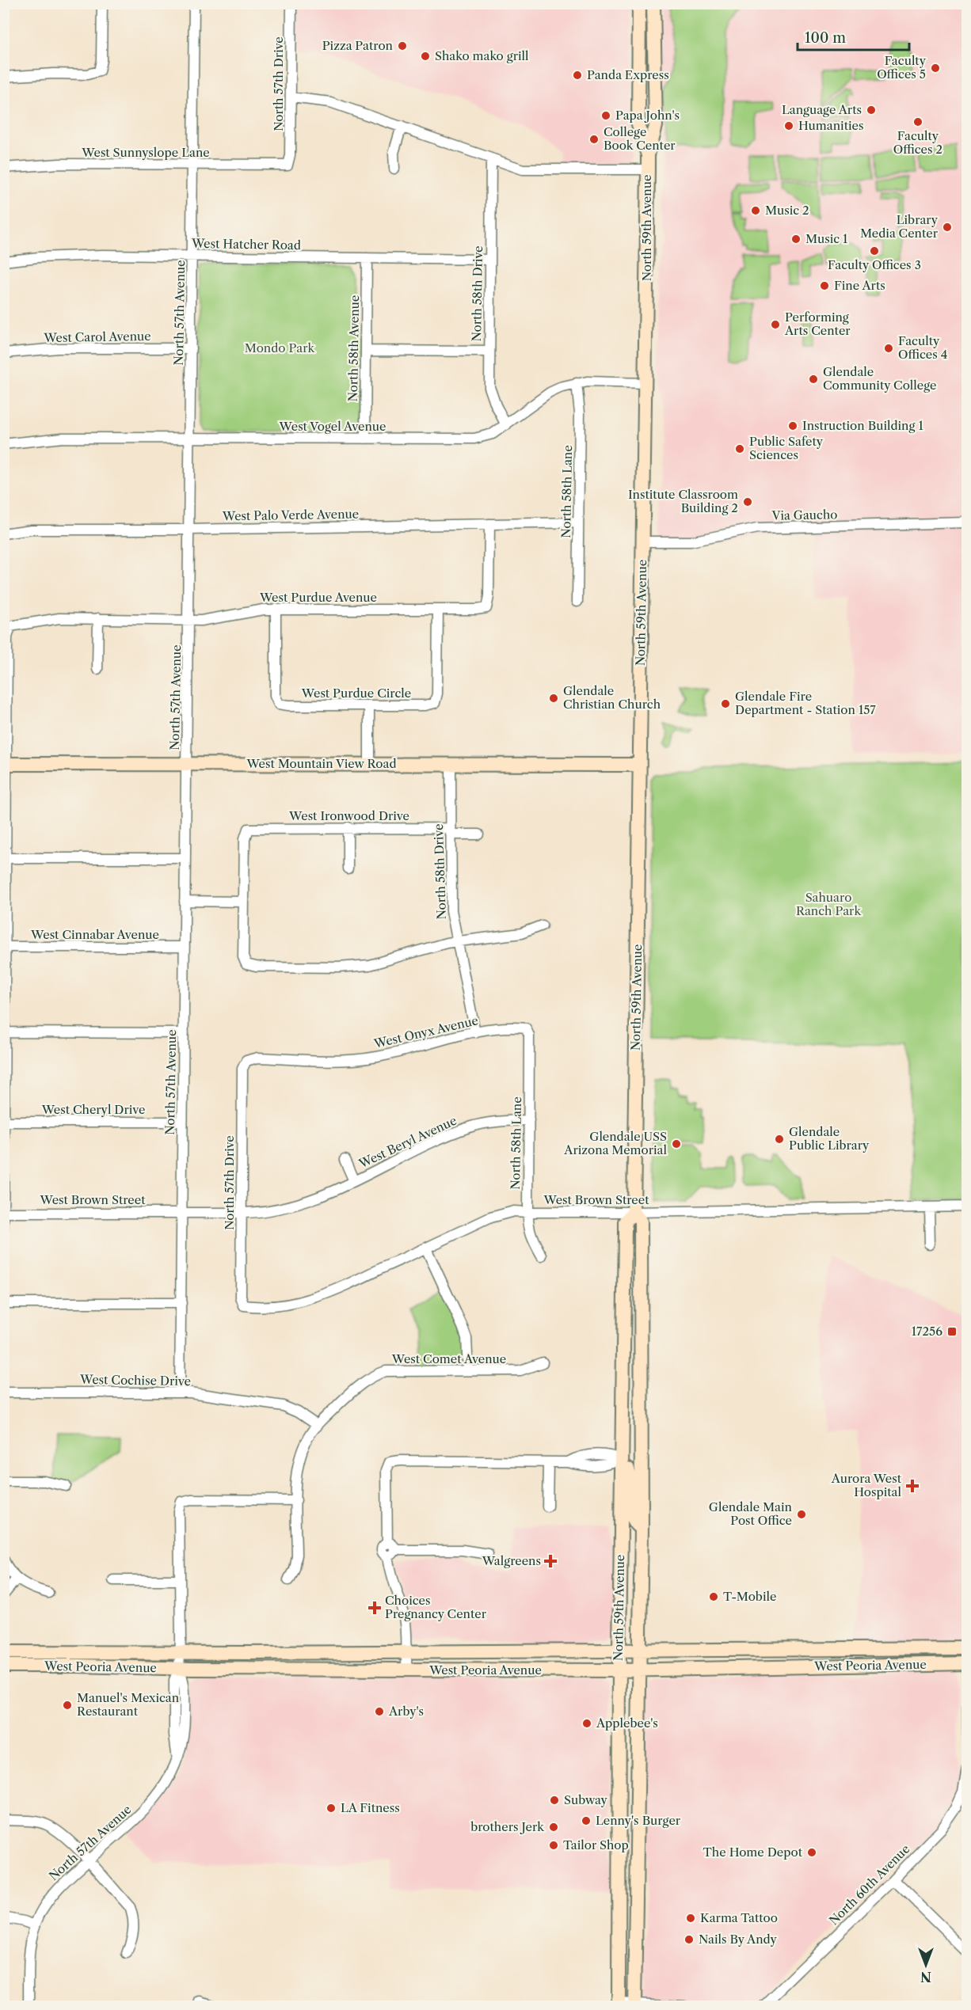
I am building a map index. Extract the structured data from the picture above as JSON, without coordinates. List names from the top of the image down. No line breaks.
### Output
{"streets":{"main road":["North 59th Avenue","West Mountain View Road","West Peoria Avenue"],"street":["North 57th Drive","West Sunnyslope Lane","West Hatcher Road","North 58th Drive","North 57th Avenue","West Carol Avenue","North 58th Avenue","West Vogel Avenue","North 58th Lane","West Palo Verde Avenue","Via Gaucho","West Purdue Avenue","West Purdue Circle","West Ironwood Drive","West Cinnabar Avenue","West Onyx Avenue","West Cheryl Drive","West Beryl Avenue","West Brown Street","West Comet Avenue","West Cochise Drive","North 60th Avenue"]},"crossings":[["North 57th Drive","West Sunnyslope Lane"],["North 57th Drive","West Onyx Avenue"],["North 57th Drive","West Beryl Avenue"],["North 57th Drive","West Brown Street"],["West Sunnyslope Lane","North 57th Avenue"],["North 59th Avenue","West Vogel Avenue"],["North 59th Avenue","Via Gaucho"],["North 59th Avenue","West Mountain View Road"],["North 59th Avenue","West Brown Street"],["North 59th Avenue","West Peoria Avenue"],["West Hatcher Road","North 58th Drive"],["West Hatcher Road","North 57th Avenue"],["West Hatcher Road","North 58th Avenue"],["North 58th Drive","West Vogel Avenue"],["North 58th Drive","West Mountain View Road"],["North 58th Drive","West Ironwood Drive"],["North 58th Drive","West Onyx Avenue"],["North 57th Avenue","West Carol Avenue"],["North 57th Avenue","West Vogel Avenue"],["North 57th Avenue","West Palo Verde Avenue"],["North 57th Avenue","West Purdue Avenue"],["North 57th Avenue","West Mountain View Road"],["North 57th Avenue","West Cinnabar Avenue"],["North 57th Avenue","West Cheryl Drive"],["North 57th Avenue","West Beryl Avenue"],["North 57th Avenue","West Brown Street"],["North 57th Avenue","West Cochise Drive"],["North 57th Avenue","West Peoria Avenue"],["North 58th Avenue","West Vogel Avenue"],["West Vogel Avenue","North 58th Lane"],["North 58th Lane","West Palo Verde Avenue"],["North 58th Lane","West Onyx Avenue"],["North 58th Lane","West Beryl Avenue"],["North 58th Lane","West Brown Street"],["West Palo Verde Avenue","West Purdue Avenue"],["West Purdue Avenue","West Purdue Circle"],["West Purdue Avenue","West Mountain View Road"],["West Beryl Avenue","West Brown Street"],["West Comet Avenue","West Cochise Drive"]],"parks":["Mondo Park","Sahuaro Ranch Park"],"places":{"other":["Pizza Patron","Shako mako grill","Faculty Offices 5","Panda Express","Language Arts","Papa John's","Faculty Offices 2","Humanities","College Book Center","Music 2","Library Media Center","Music 1","Faculty Offices 3","Fine Arts","Performing Arts Center","Faculty Offices 4","Glendale Community College","Instruction Building 1","Public Safety Sciences","Institute Classroom Building 2","Glendale Christian Church","Glendale Fire Department - Station 157","Glendale Public Library","Glendale USS Arizona Memorial","Glendale Main Post Office","T-Mobile","Manuel's Mexican Restaurant","Arby's","Applebee's","Subway","LA Fitness","Lenny's Burger","brothers Jerk","Tailor Shop","The Home Depot","Karma Tattoo","Nails By Andy"],"transit":["17256"],"health":["Aurora West Hospital","Walgreens","Choices Pregnancy Center"]},"scale_bar":"100 m","north":"bottom"}
